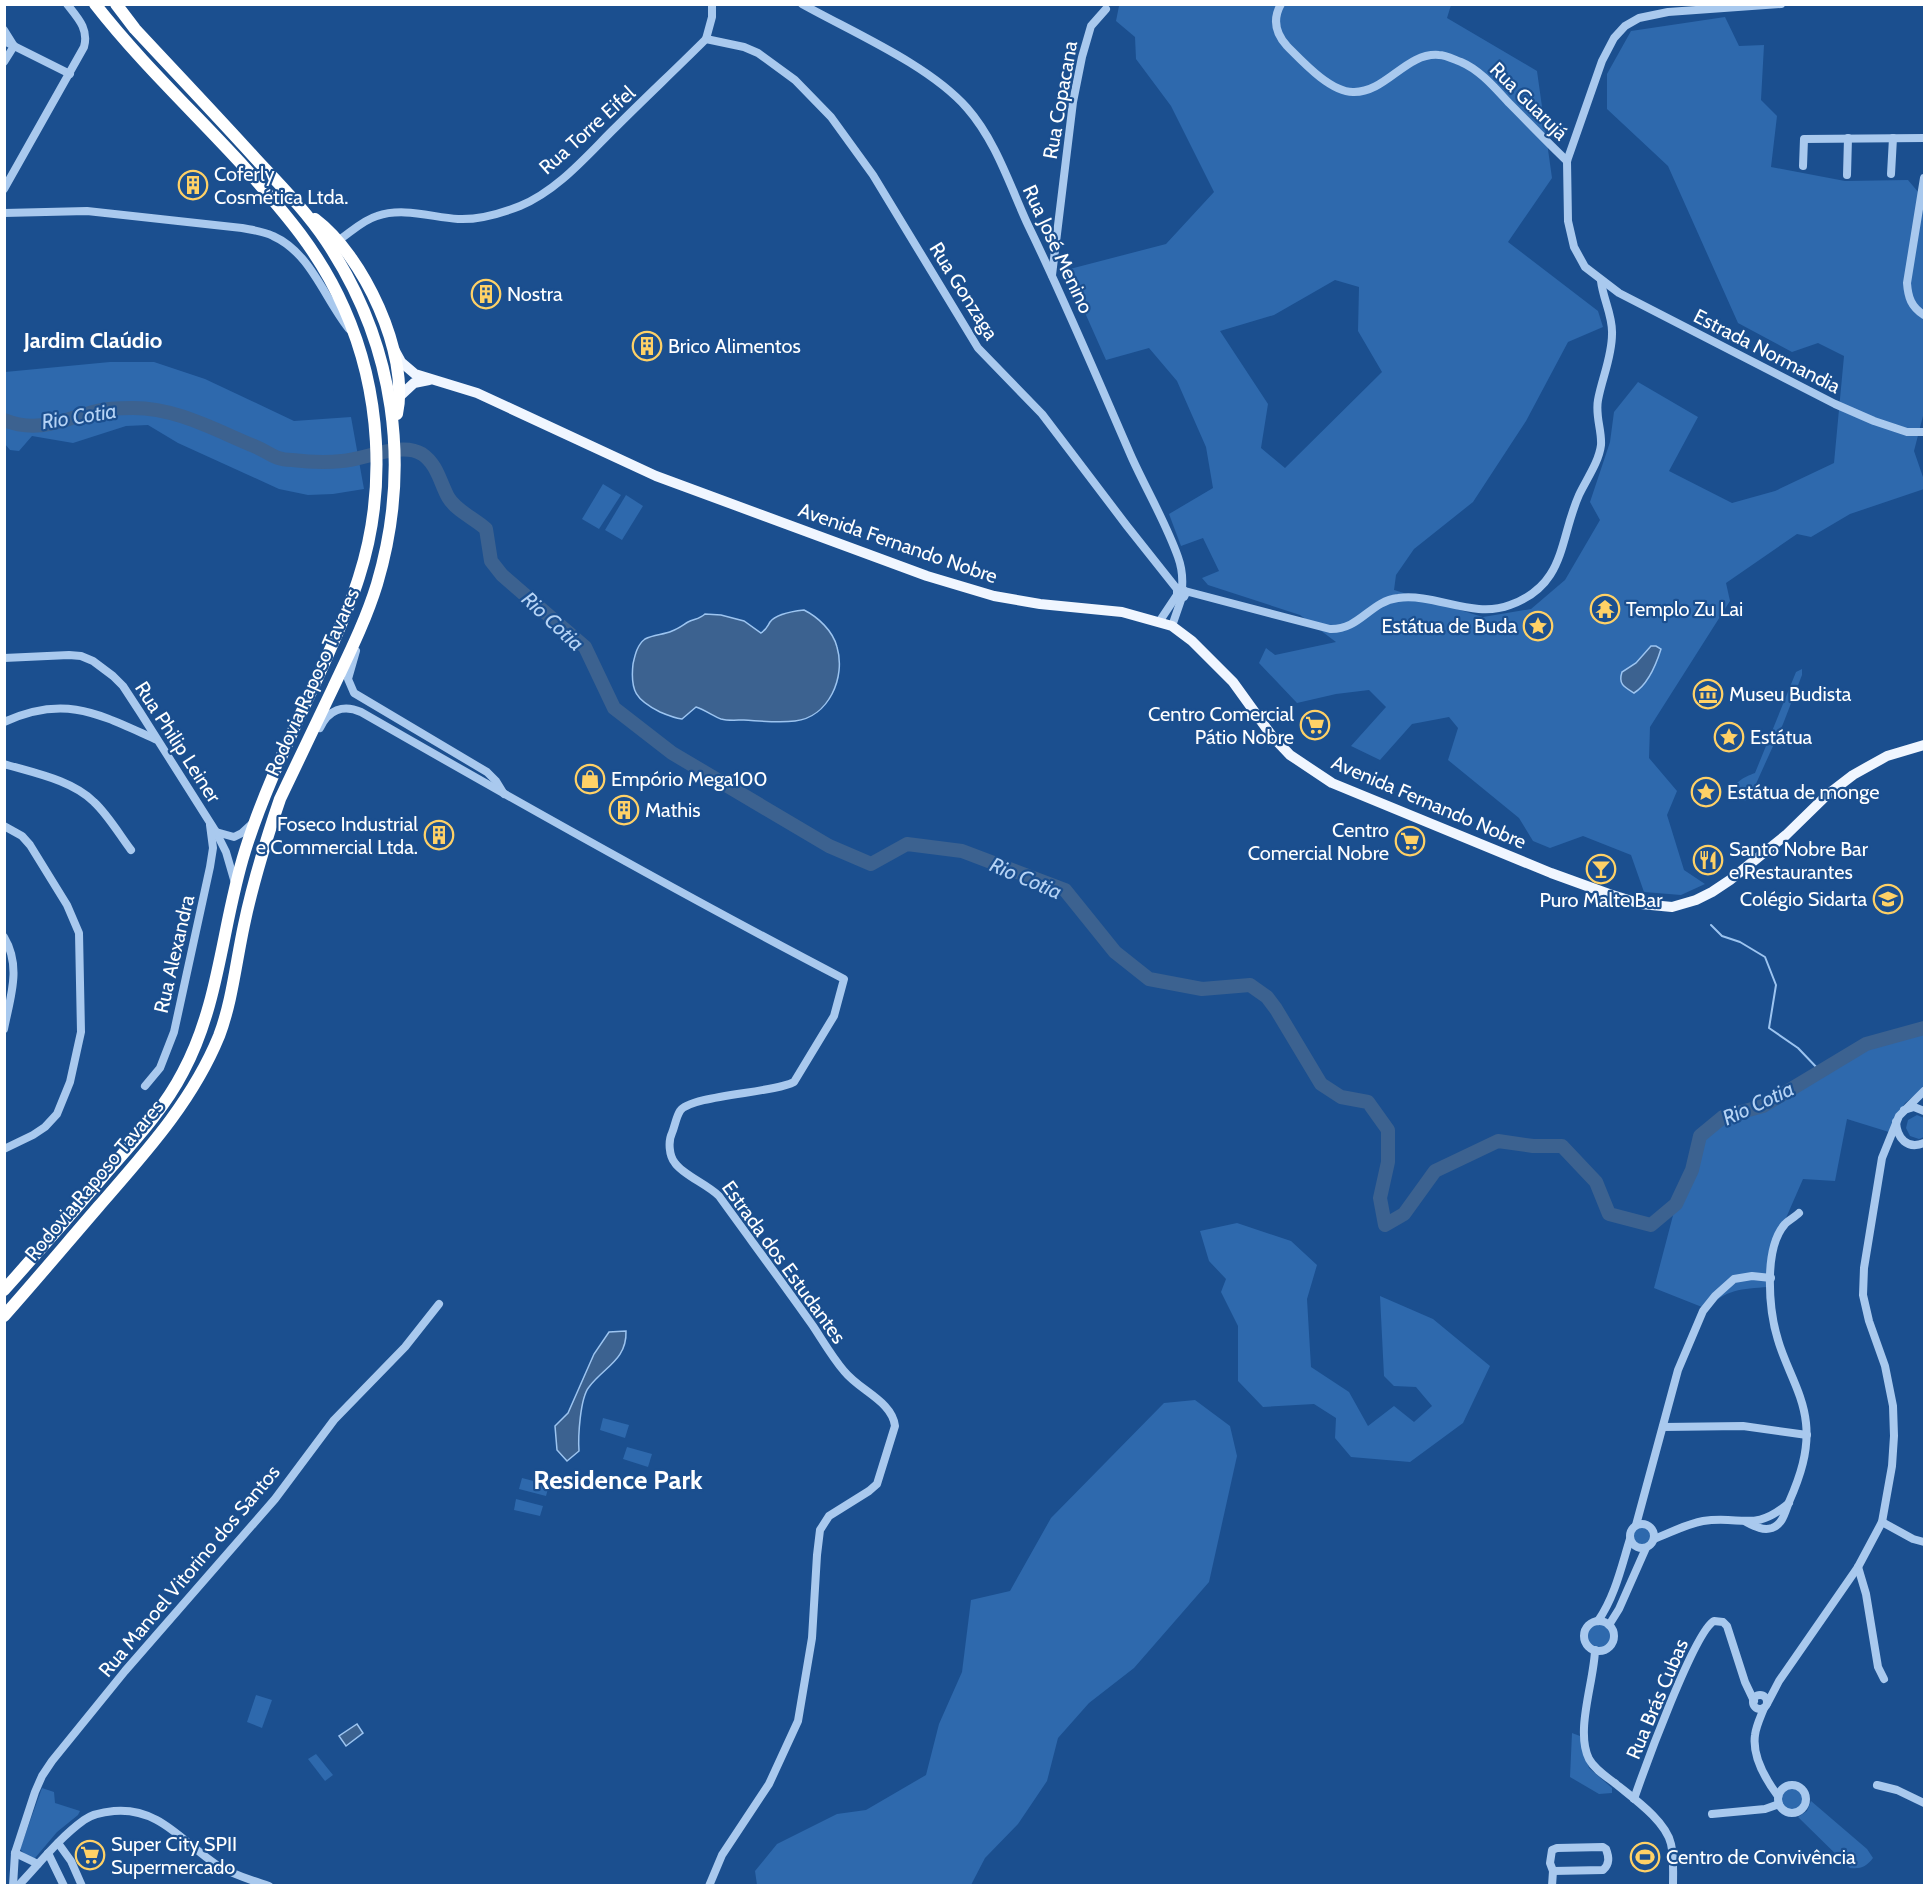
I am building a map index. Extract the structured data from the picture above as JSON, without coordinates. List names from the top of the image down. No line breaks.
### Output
{"streets":{"highway":["Rodovia Raposo Tavares"],"main road":["Avenida Fernando Nobre"],"street":["Rua Copacana","Rua Guarujá","Rua Torre Eifel","Rua José Menino","Rua Gonzaga","Estrada Normandia","Rua Philip Leiner","Rua Alexandra","Estrada dos Estudantes","Rua Manoel Vitorino dos Santos","Rua Brás Cubas"]},"crossings":[["Rua Copacana","Rua José Menino"],["Rua Guarujá","Estrada Normandia"],["Rua Torre Eifel","Rua Gonzaga"],["Rua José Menino","Rua Gonzaga"],["Rua José Menino","Estrada Normandia"],["Rua José Menino","Avenida Fernando Nobre"],["Rua Gonzaga","Estrada Normandia"],["Rodovia Raposo Tavares","Rua Philip Leiner"],["Rodovia Raposo Tavares","Estrada dos Estudantes"],["Rua Philip Leiner","Rua Alexandra"]],"districts":["Jardim Claúdio","Residence Park"],"water":["Rio Cotia"],"places":{"building":["Coferly Cosmética Ltda.","Nostra","Brico Alimentos","Mathis","Foseco Industrial e Commercial Ltda."],"temple":["Templo Zu Lai"],"place":["Estátua de Buda","Estátua","Estátua de monge"],"museum":["Museu Budista"],"supermarket":["Centro Comercial Pátio Nobre","Centro Comercial Nobre","Super City SPII Supermercado"],"shop":["Empório Mega100"],"restaurant":["Santo Nobre Bar e Restaurantes"],"bar":["Puro Malte Bar"],"school or university":["Colégio Sidarta"],"sports":["Centro de Convivência"]}}
